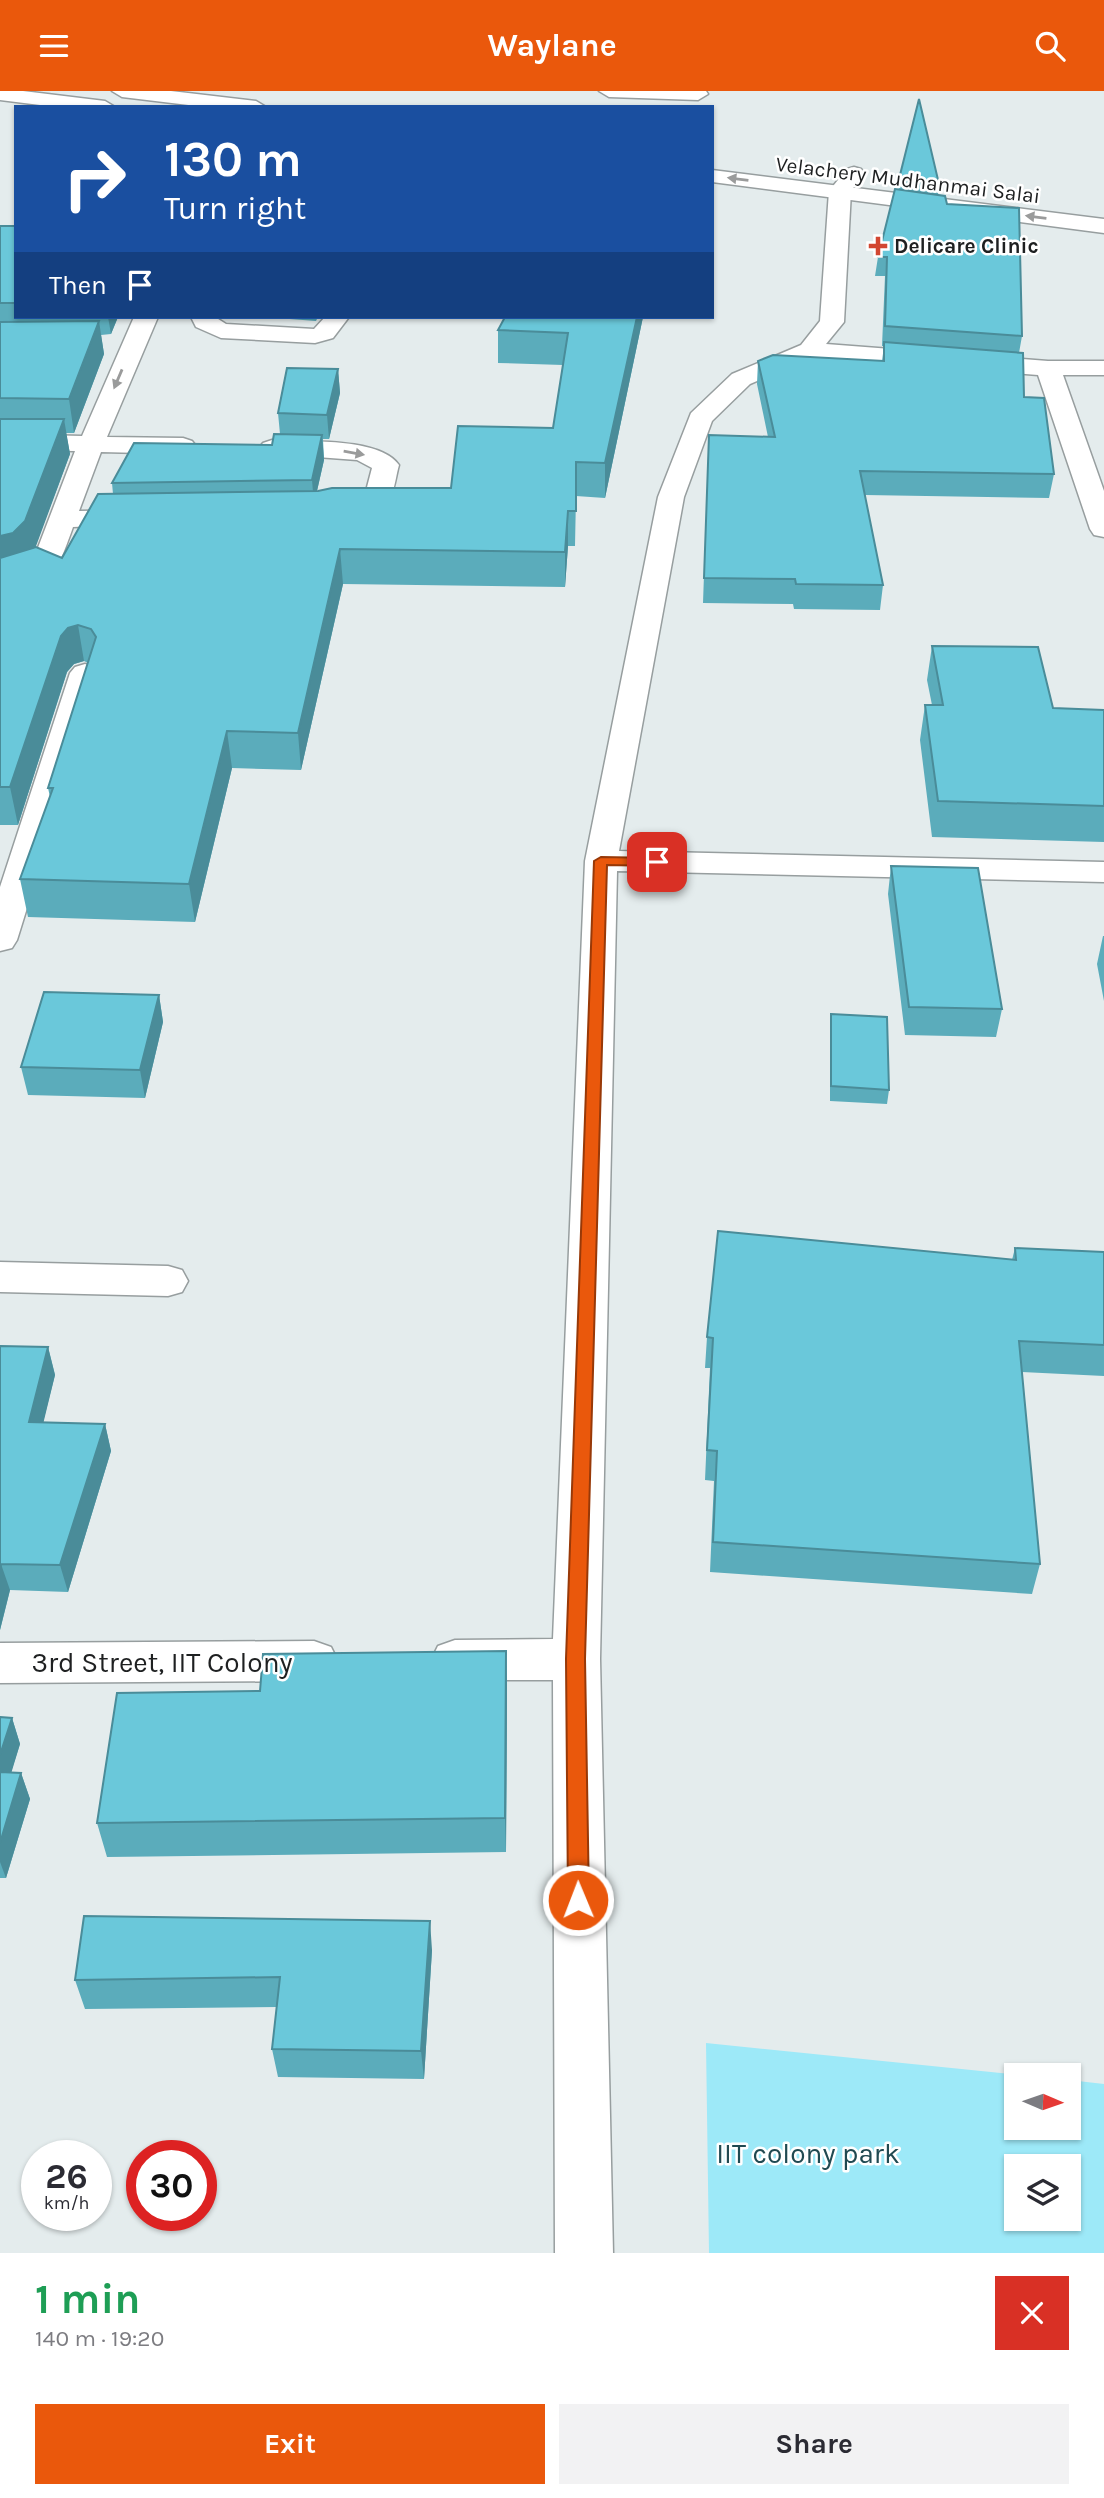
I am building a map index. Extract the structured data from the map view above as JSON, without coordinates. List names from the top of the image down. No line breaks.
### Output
{"streets":{"street":["Velachery Mudhanmai Salai","3rd Street, IIT Colony"]},"parks":["IIT colony park"],"places":{"health":["Delicare Clinic"]},"north":"right","page":{"header":"Waylane","turn":["130 m","Turn right"],"then":"Then","speed":"26 km/h","limit":"30","heading":["1 min","140 m · 19:20"],"buttons":["Exit","Share"]}}
